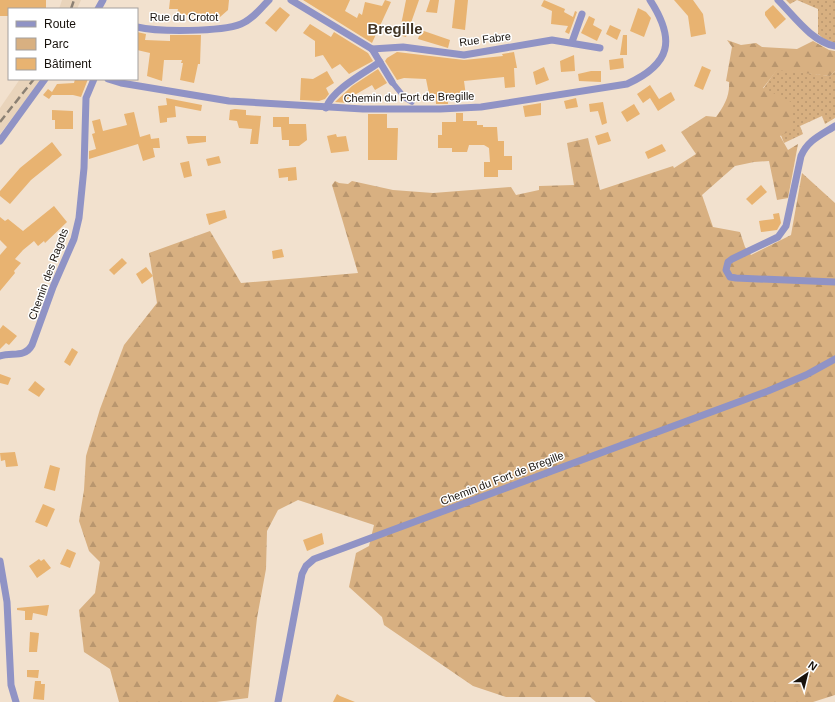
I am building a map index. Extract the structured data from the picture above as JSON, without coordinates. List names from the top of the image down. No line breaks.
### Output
{"streets":{"street":["Rue du Crotot","Rue Fabre","Chemin du Fort de Bregille","Chemin des Ragots"]},"districts":["Bregille"],"legend":["Route","Parc","Bâtiment"],"north":"top right"}
